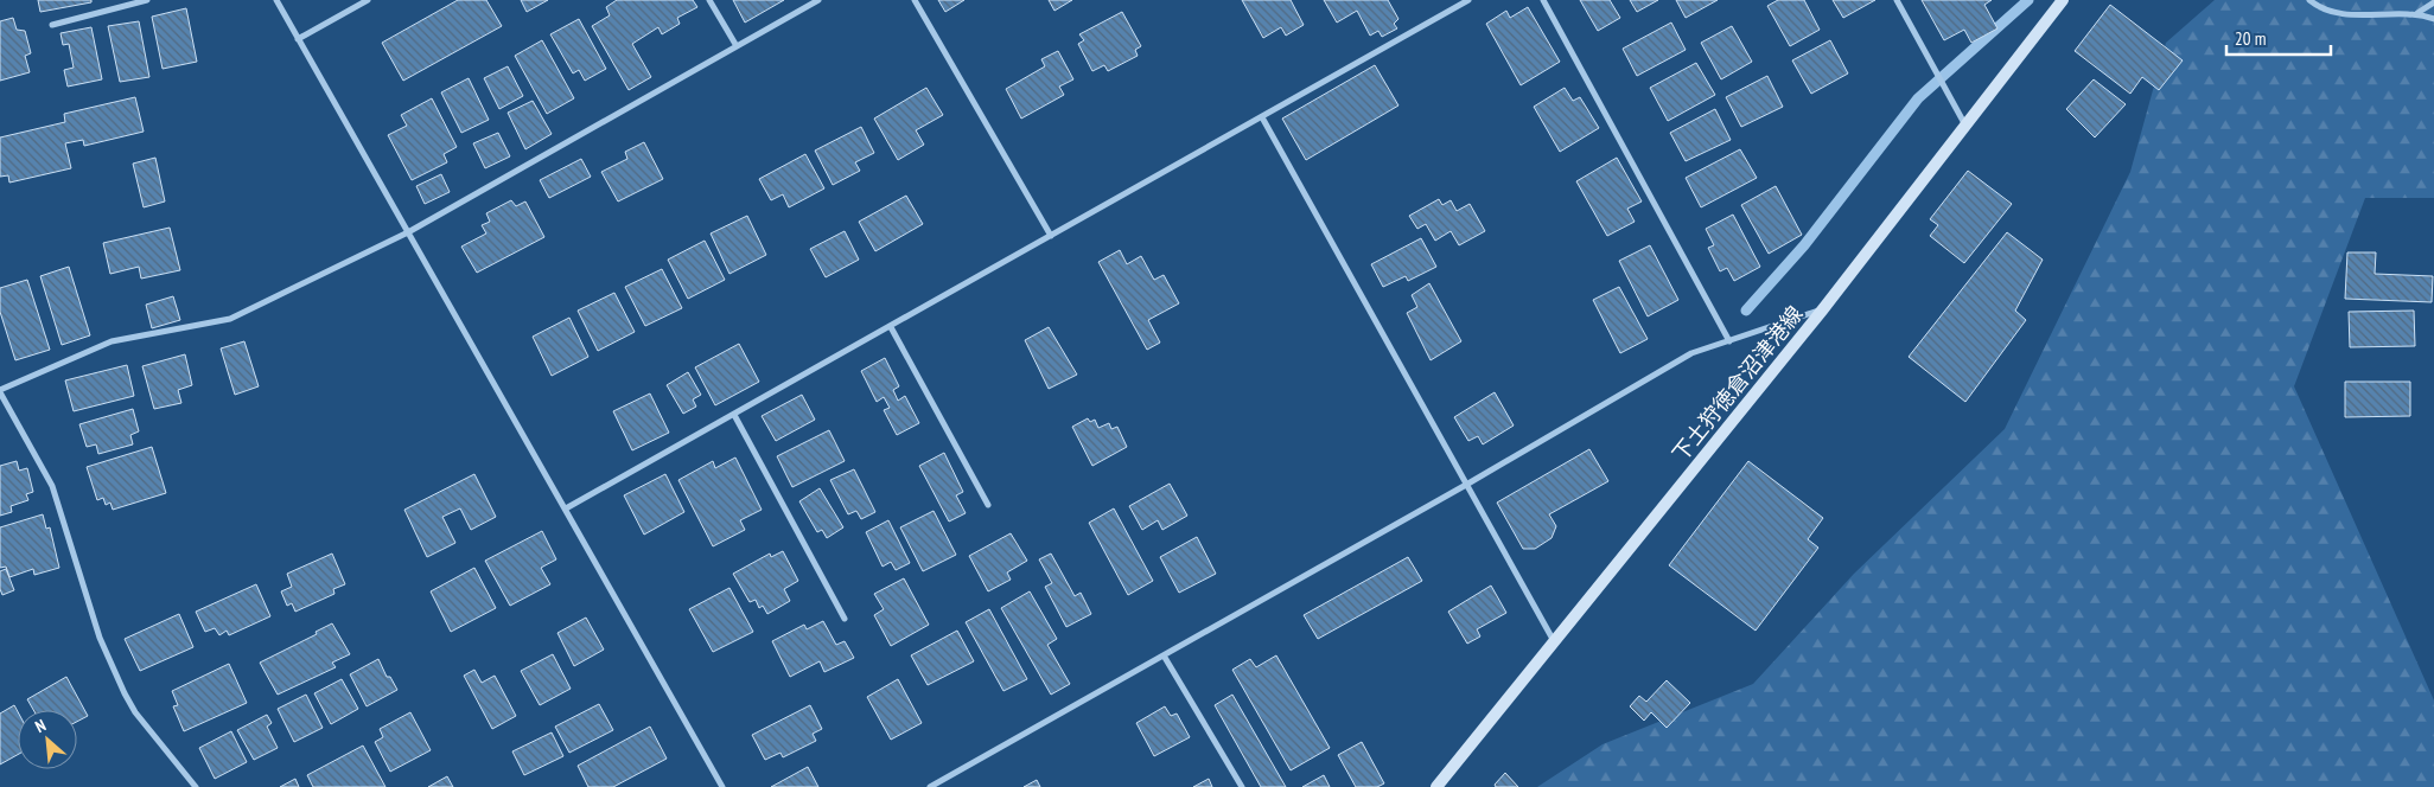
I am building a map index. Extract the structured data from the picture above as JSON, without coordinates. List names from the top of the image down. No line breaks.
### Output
{"streets":{"main road":["下土狩徳倉沼津港線"]},"scale_bar":"20 m","north":"top left"}
